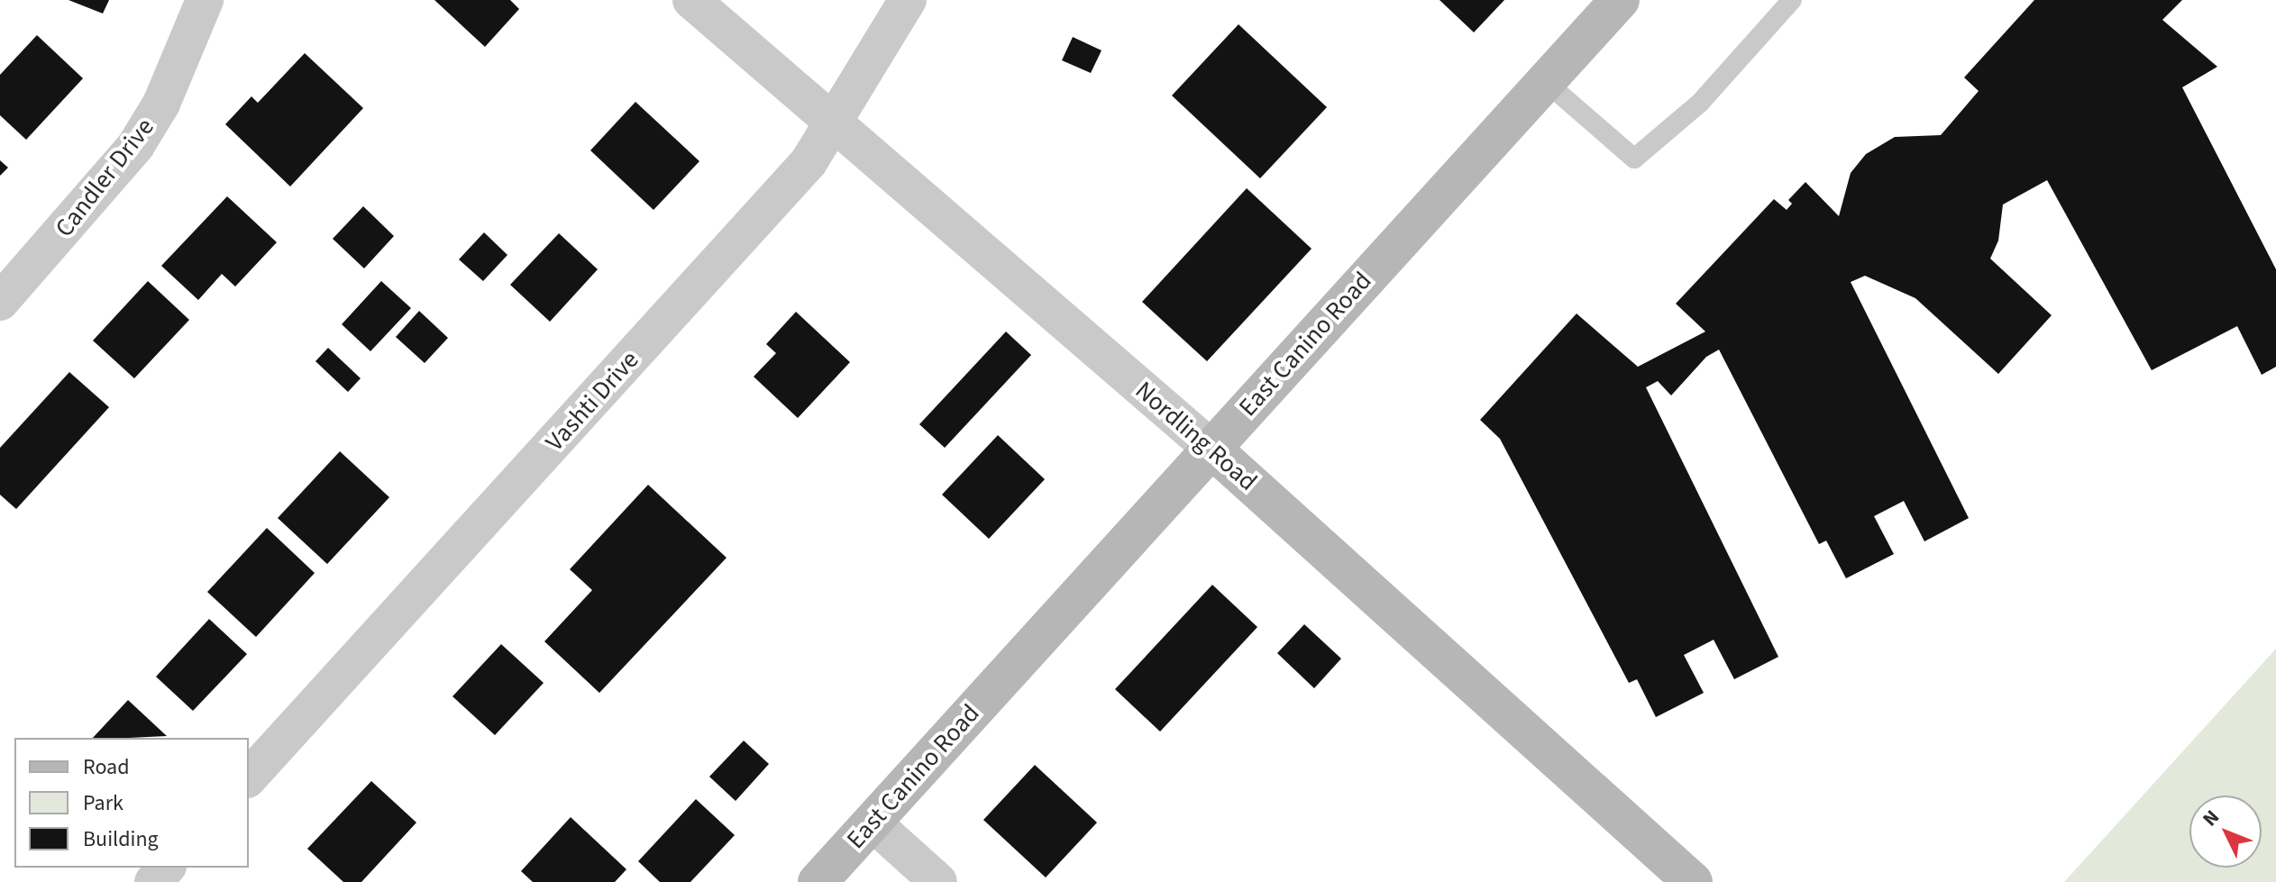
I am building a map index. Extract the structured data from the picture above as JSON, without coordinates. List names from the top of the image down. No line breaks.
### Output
{"streets":{"street":["Candler Drive","East Canino Road","Vashti Drive","Nordling Road"]},"crossings":[["East Canino Road","Nordling Road"],["Vashti Drive","Nordling Road"]],"legend":["Road","Park","Building"],"north":"top left"}
